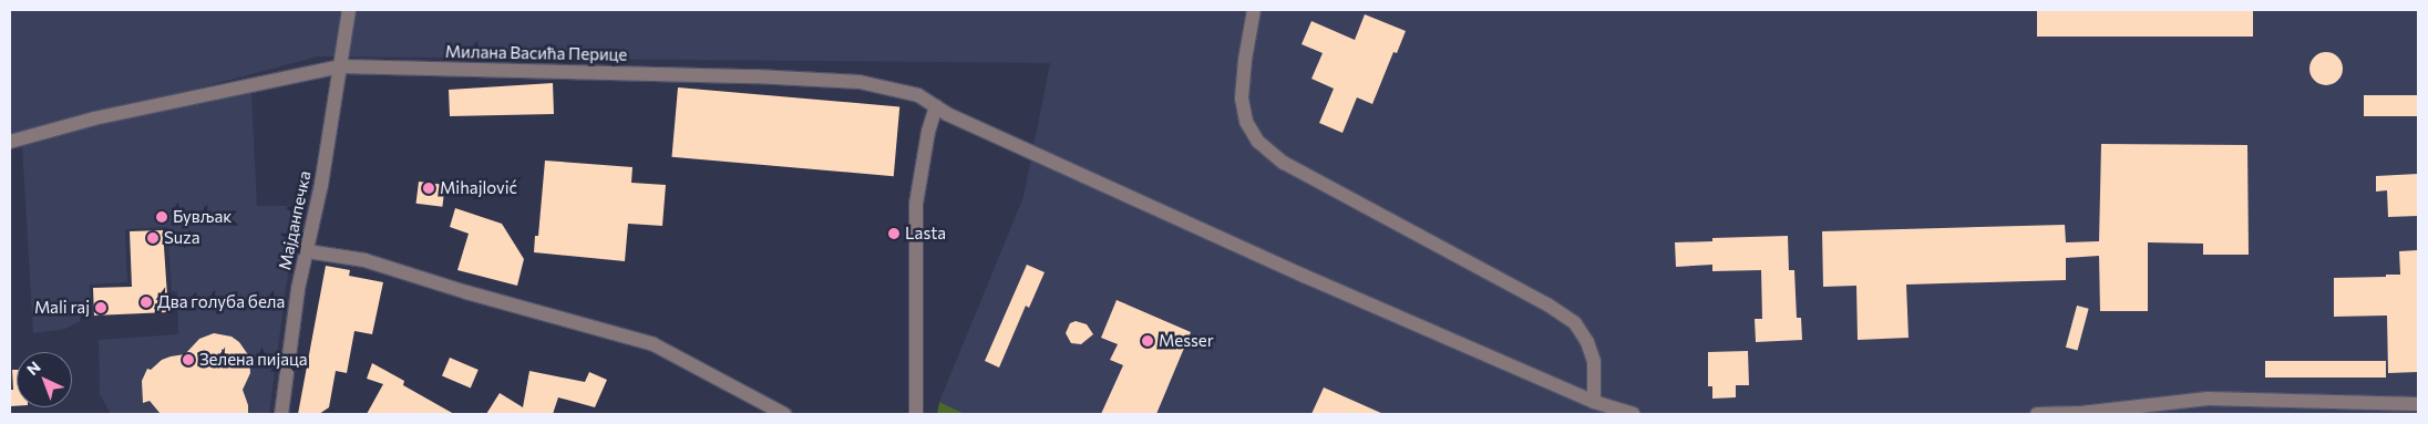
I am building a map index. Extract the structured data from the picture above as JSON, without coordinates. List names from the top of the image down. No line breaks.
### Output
{"streets":{"street":["Милана Васића Перице","Мајданпечка"]},"crossings":[["Милана Васића Перице","Мајданпечка"]],"places":["Mihajlović","Бувљак","Lasta","Suza","Два голуба бела","Mali raj","Messer","Зелена пијаца"],"north":"top left"}
